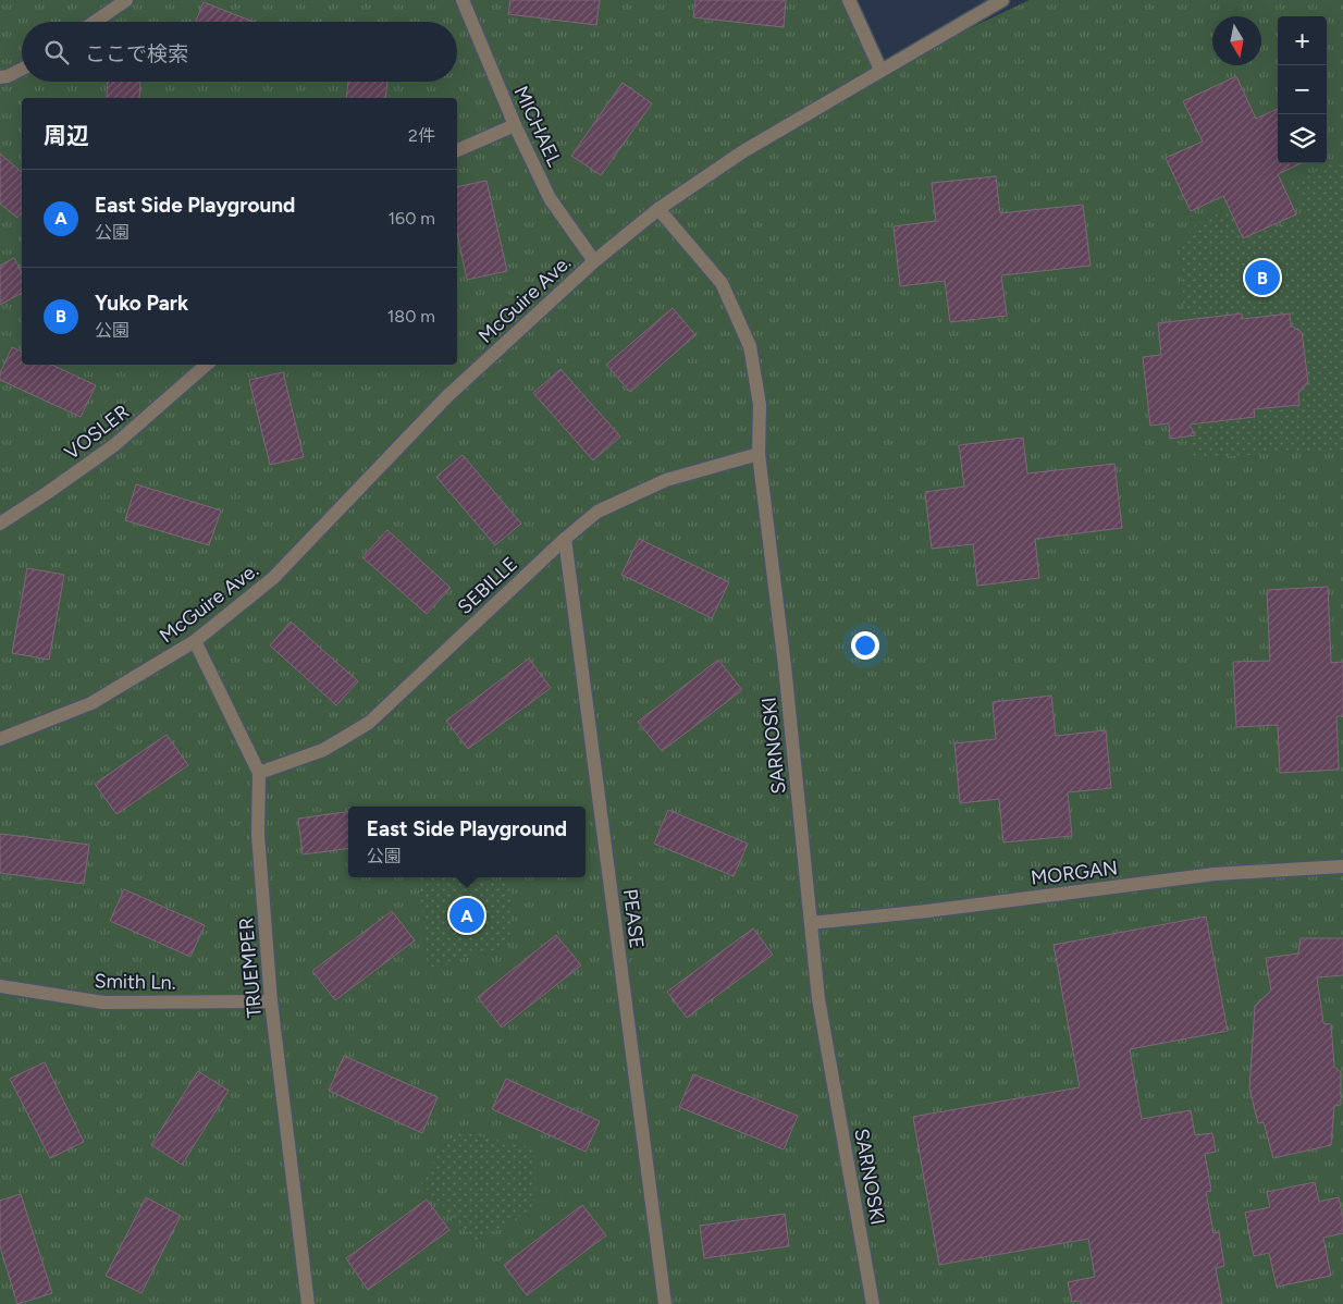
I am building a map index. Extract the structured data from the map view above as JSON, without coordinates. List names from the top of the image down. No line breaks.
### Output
{"streets":{"lane":["MICHAEL","McGuire Ave.","VOSLER","SEBILLE","SARNOSKI","MORGAN","PEASE","TRUEMPER","Smith Ln."]},"crossings":[["MICHAEL","McGuire Ave."],["McGuire Ave.","SARNOSKI"],["McGuire Ave.","TRUEMPER"],["SEBILLE","SARNOSKI"],["SEBILLE","PEASE"],["SEBILLE","TRUEMPER"],["SARNOSKI","MORGAN"],["TRUEMPER","Smith Ln."]],"north":"bottom","page":{"map_buttons":["+","−"],"search":"ここで検索","heading":["周辺","2件"],"list":[{"mark":"A","name":"East Side Playground","note":"公園","value":"160 m"},{"mark":"B","name":"Yuko Park","note":"公園","value":"180 m"}],"pins":["B","A"],"popup":["East Side Playground","公園"]}}
